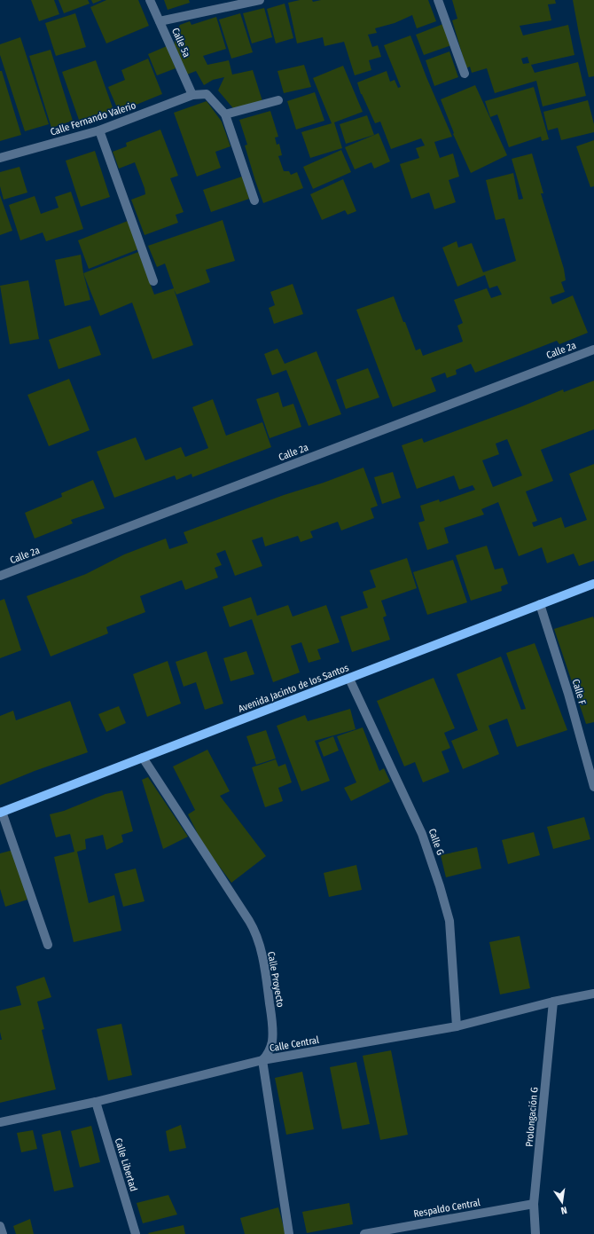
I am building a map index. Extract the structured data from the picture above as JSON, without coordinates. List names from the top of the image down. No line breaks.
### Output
{"streets":{"main road":["Avenida Jacinto de los Santos"],"street":["Calle 5a","Calle Fernando Valerio","Calle 2a","Calle F","Calle G","Calle Proyecto","Calle Central","Prolongación G","Calle Libertad","Respaldo Central"]},"crossings":[["Calle 5a","Calle Fernando Valerio"],["Avenida Jacinto de los Santos","Calle F"],["Avenida Jacinto de los Santos","Calle G"],["Avenida Jacinto de los Santos","Calle Proyecto"],["Calle G","Calle Central"],["Calle Proyecto","Calle Central"],["Calle Central","Prolongación G"],["Calle Central","Calle Libertad"],["Prolongación G","Respaldo Central"]],"north":"bottom"}
